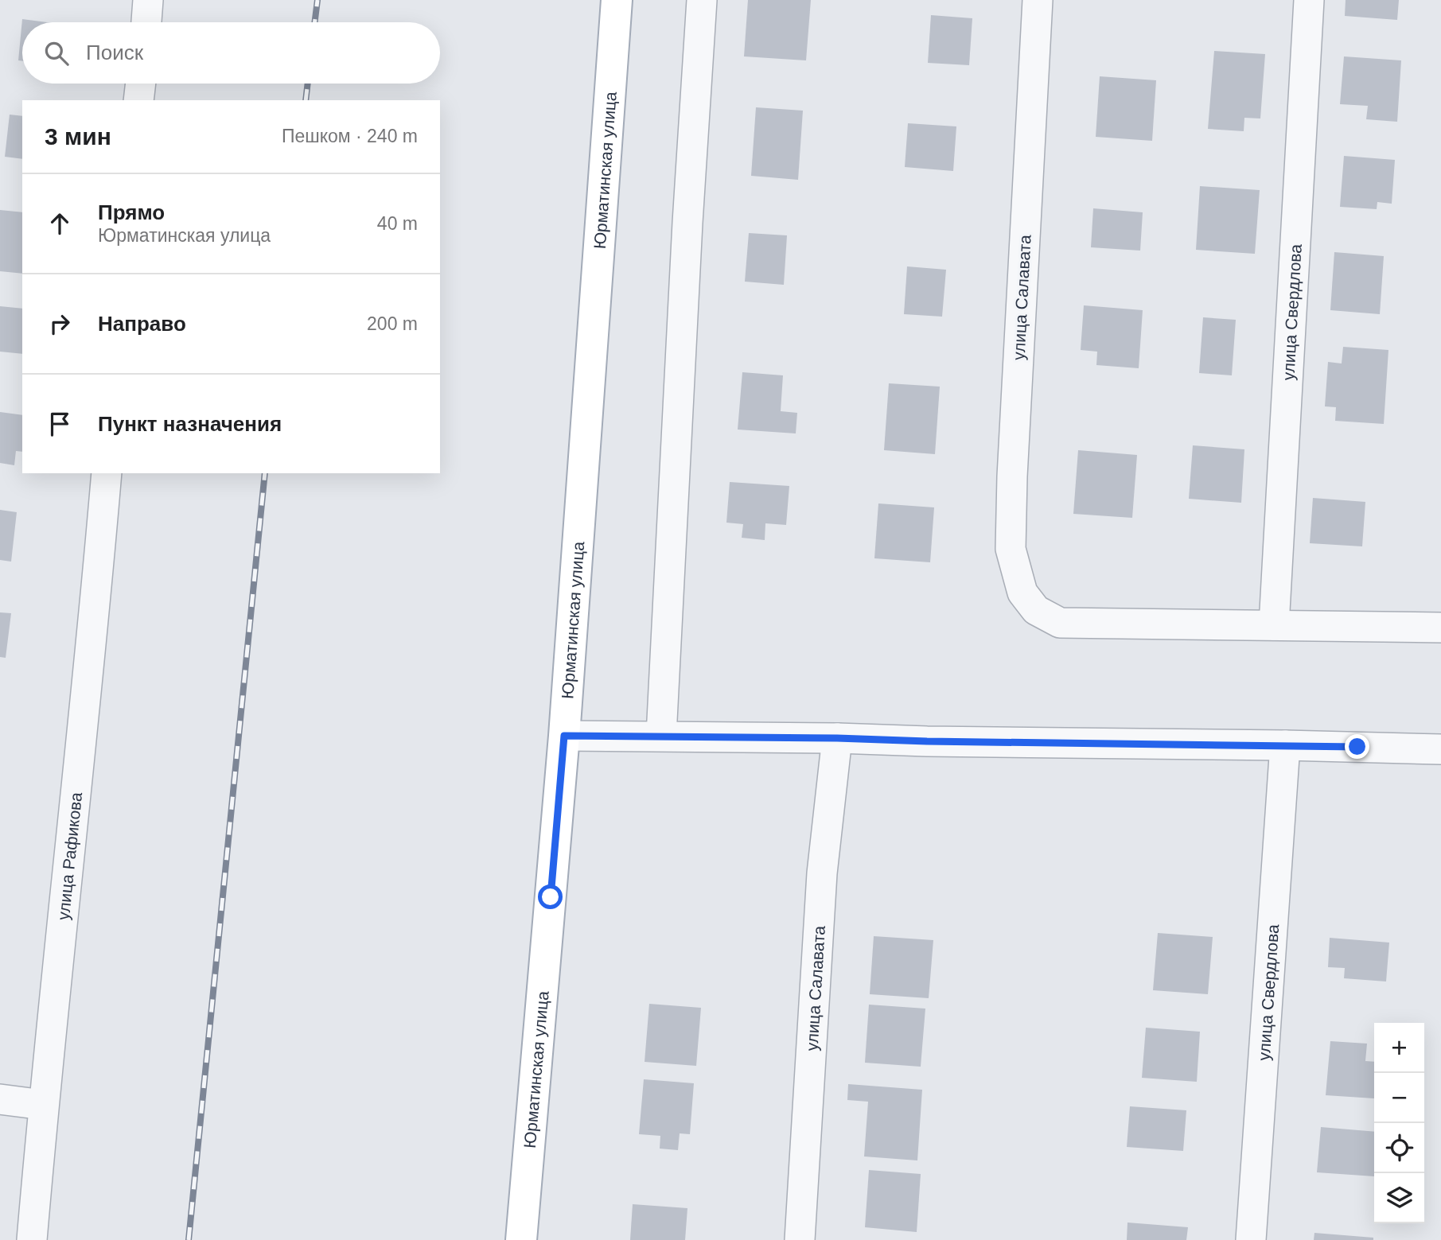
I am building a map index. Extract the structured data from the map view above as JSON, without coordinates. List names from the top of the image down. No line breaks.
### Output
{"streets":{"main road":["Юрматинская улица"],"street":["улица Салавата","улица Свердлова","улица Рафикова"]},"crossings":[["улица Салавата","улица Свердлова"]],"page":{"search":"Поиск","heading":["3 мин","Пешком · 240 m"],"list":[["Прямо","Юрматинская улица","40 m"],["Направо","200 m"],"Пункт назначения"],"map_buttons":["+","−"]}}
